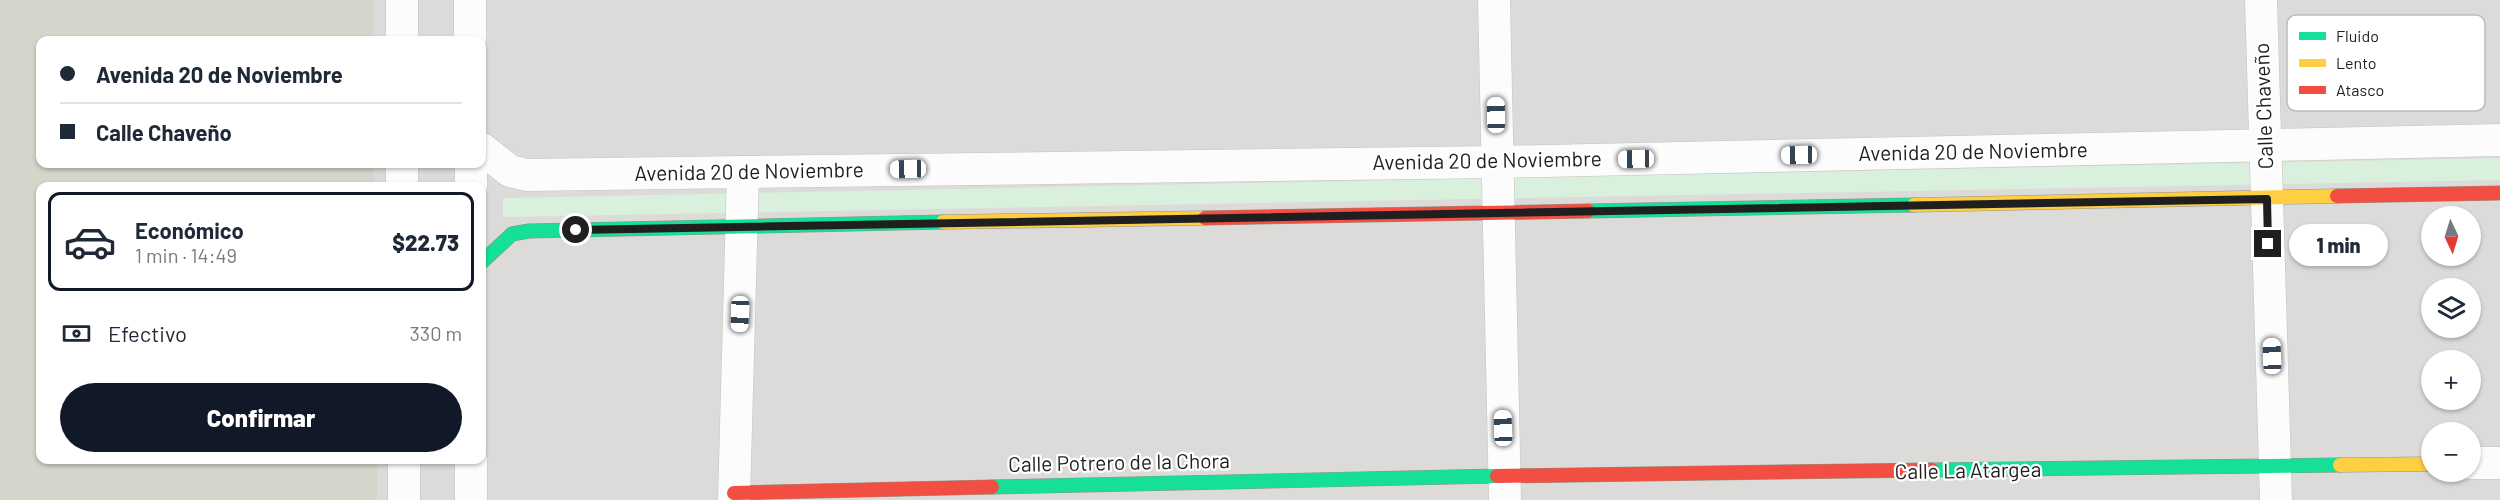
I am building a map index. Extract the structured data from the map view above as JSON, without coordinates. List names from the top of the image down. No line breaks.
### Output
{"streets":{"street":["Calle Chaveño","Avenida 20 de Noviembre","Calle Potrero de la Chora","Calle La Atargea"]},"crossings":[["Calle Chaveño","Avenida 20 de Noviembre"],["Calle Chaveño","Calle La Atargea"],["Calle Potrero de la Chora","Calle La Atargea"]],"legend":["Fluido","Lento","Atasco"],"north":"bottom","page":{"banner":["Avenida 20 de Noviembre","Calle Chaveño"],"list":[{"name":"Económico","note":"1 min · 14:49","value":"$22.73"}],"map_buttons":["+","−"],"bubble":"1 min","pay":["Efectivo","330 m"],"buttons":"Confirmar"}}
